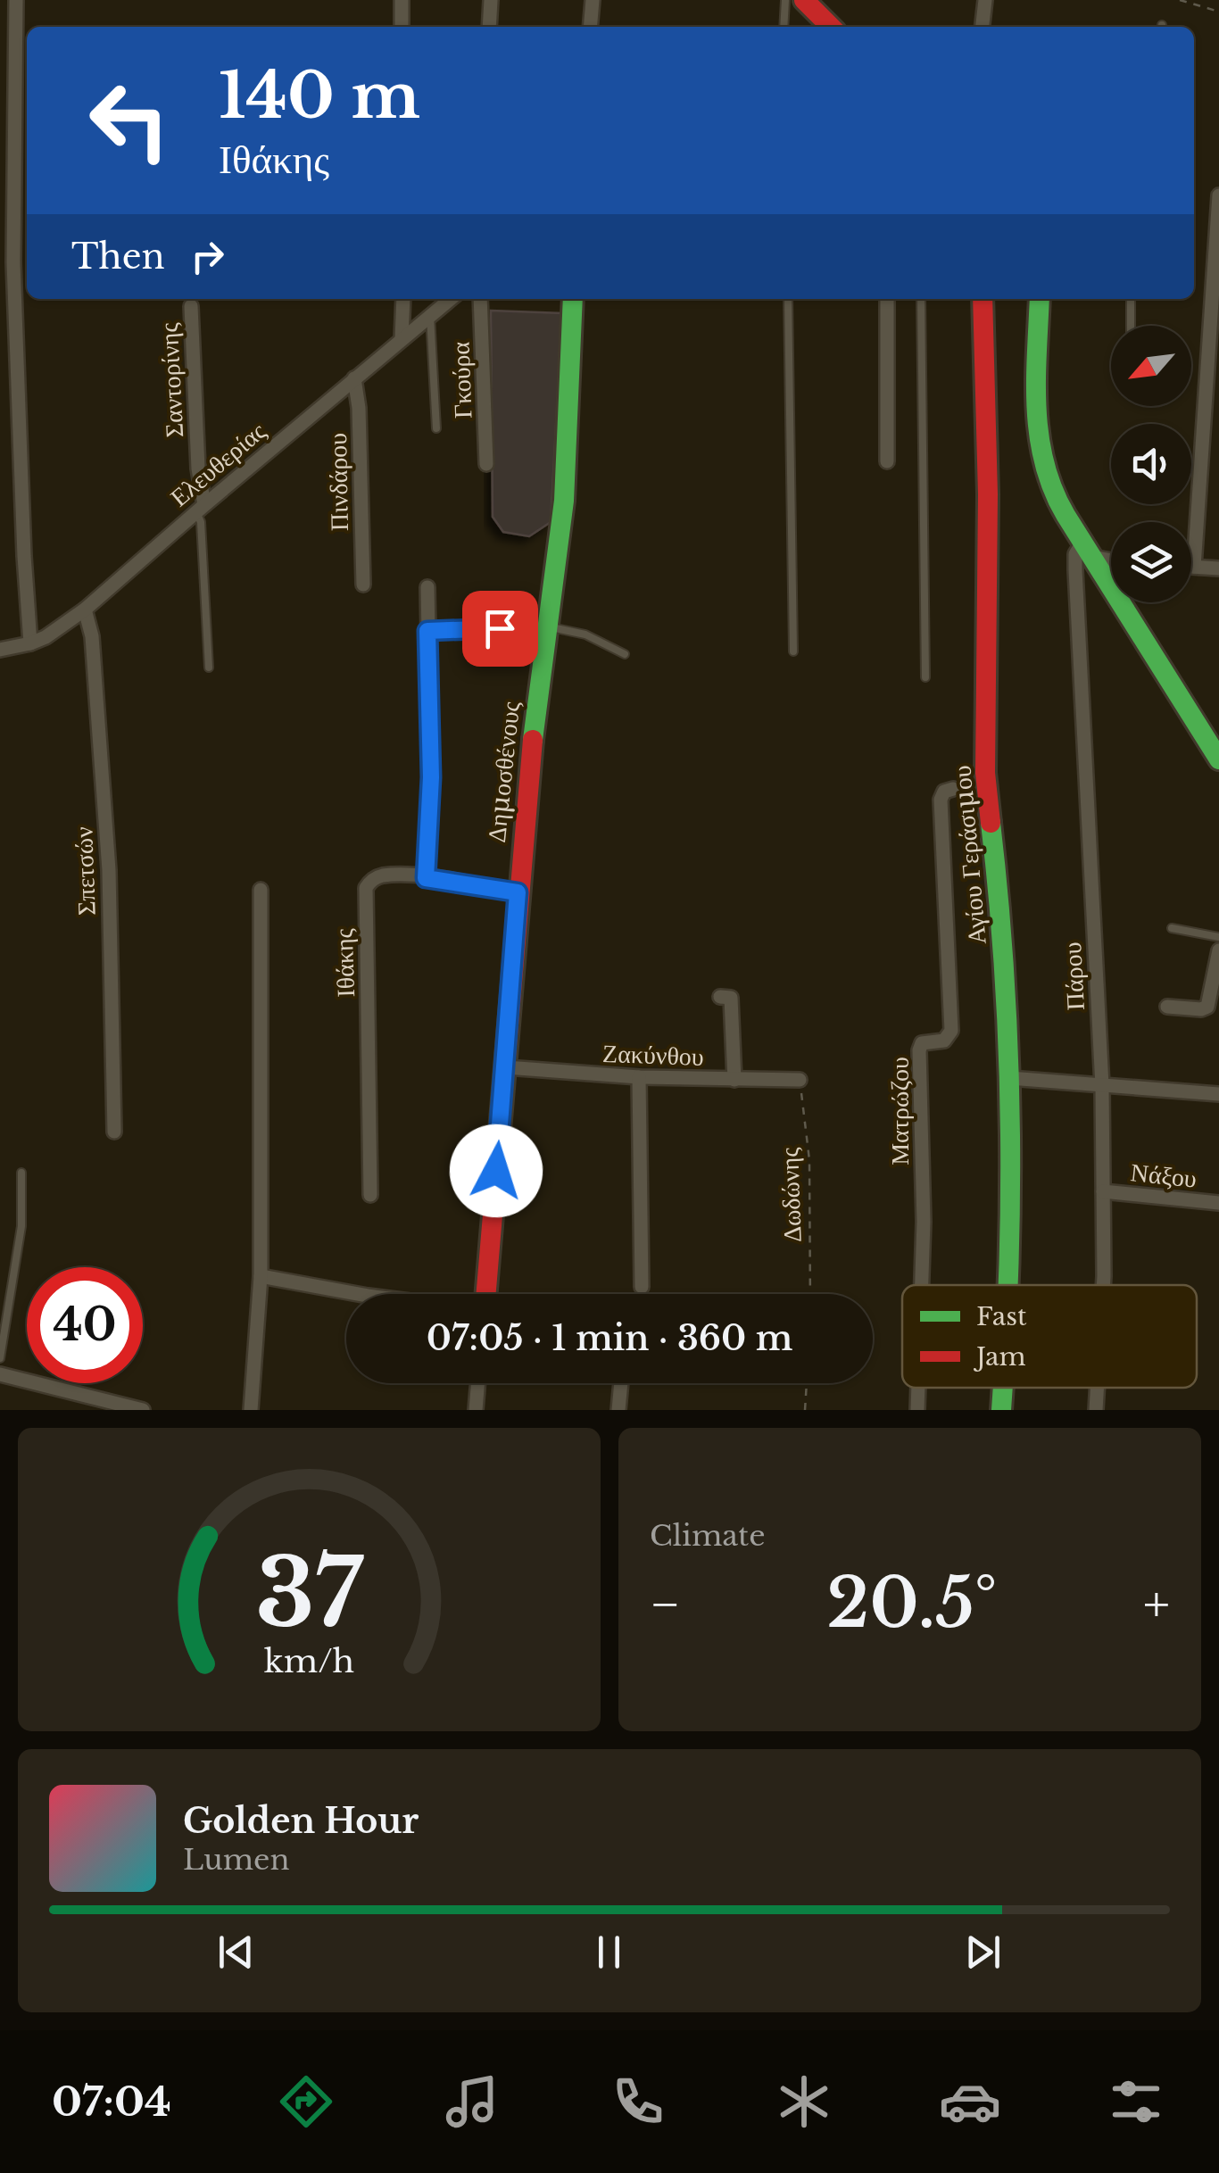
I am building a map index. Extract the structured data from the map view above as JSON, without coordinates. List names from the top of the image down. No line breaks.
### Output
{"streets":{"street":["Σαντορίνης","Γκούρα","Ελευθερίας","Πινδάρου","Δημοσθένους","Αγίου Γεράσιμου","Σπετσών","Ιθάκης","Πάρου","Ζακύνθου","Ματρώζου","Νάξου"],"path":["Δωδώνης"]},"crossings":[["Σαντορίνης","Ελευθερίας"],["Ελευθερίας","Πινδάρου"],["Ελευθερίας","Σπετσών"],["Δημοσθένους","Ιθάκης"],["Δημοσθένους","Ζακύνθου"],["Πάρου","Νάξου"],["Ζακύνθου","Δωδώνης"]],"legend":["Fast","Jam"],"north":"bottom left","page":{"turn":["140 m","Ιθάκης"],"then":"Then","limit":"40","trip":"07:05 · 1 min · 360 m","tile":"Climate","heat":["−","20.5°","+"],"song":["Golden Hour","Lumen"],"tabs":"07:04","gauge":["37","km/h"]}}
